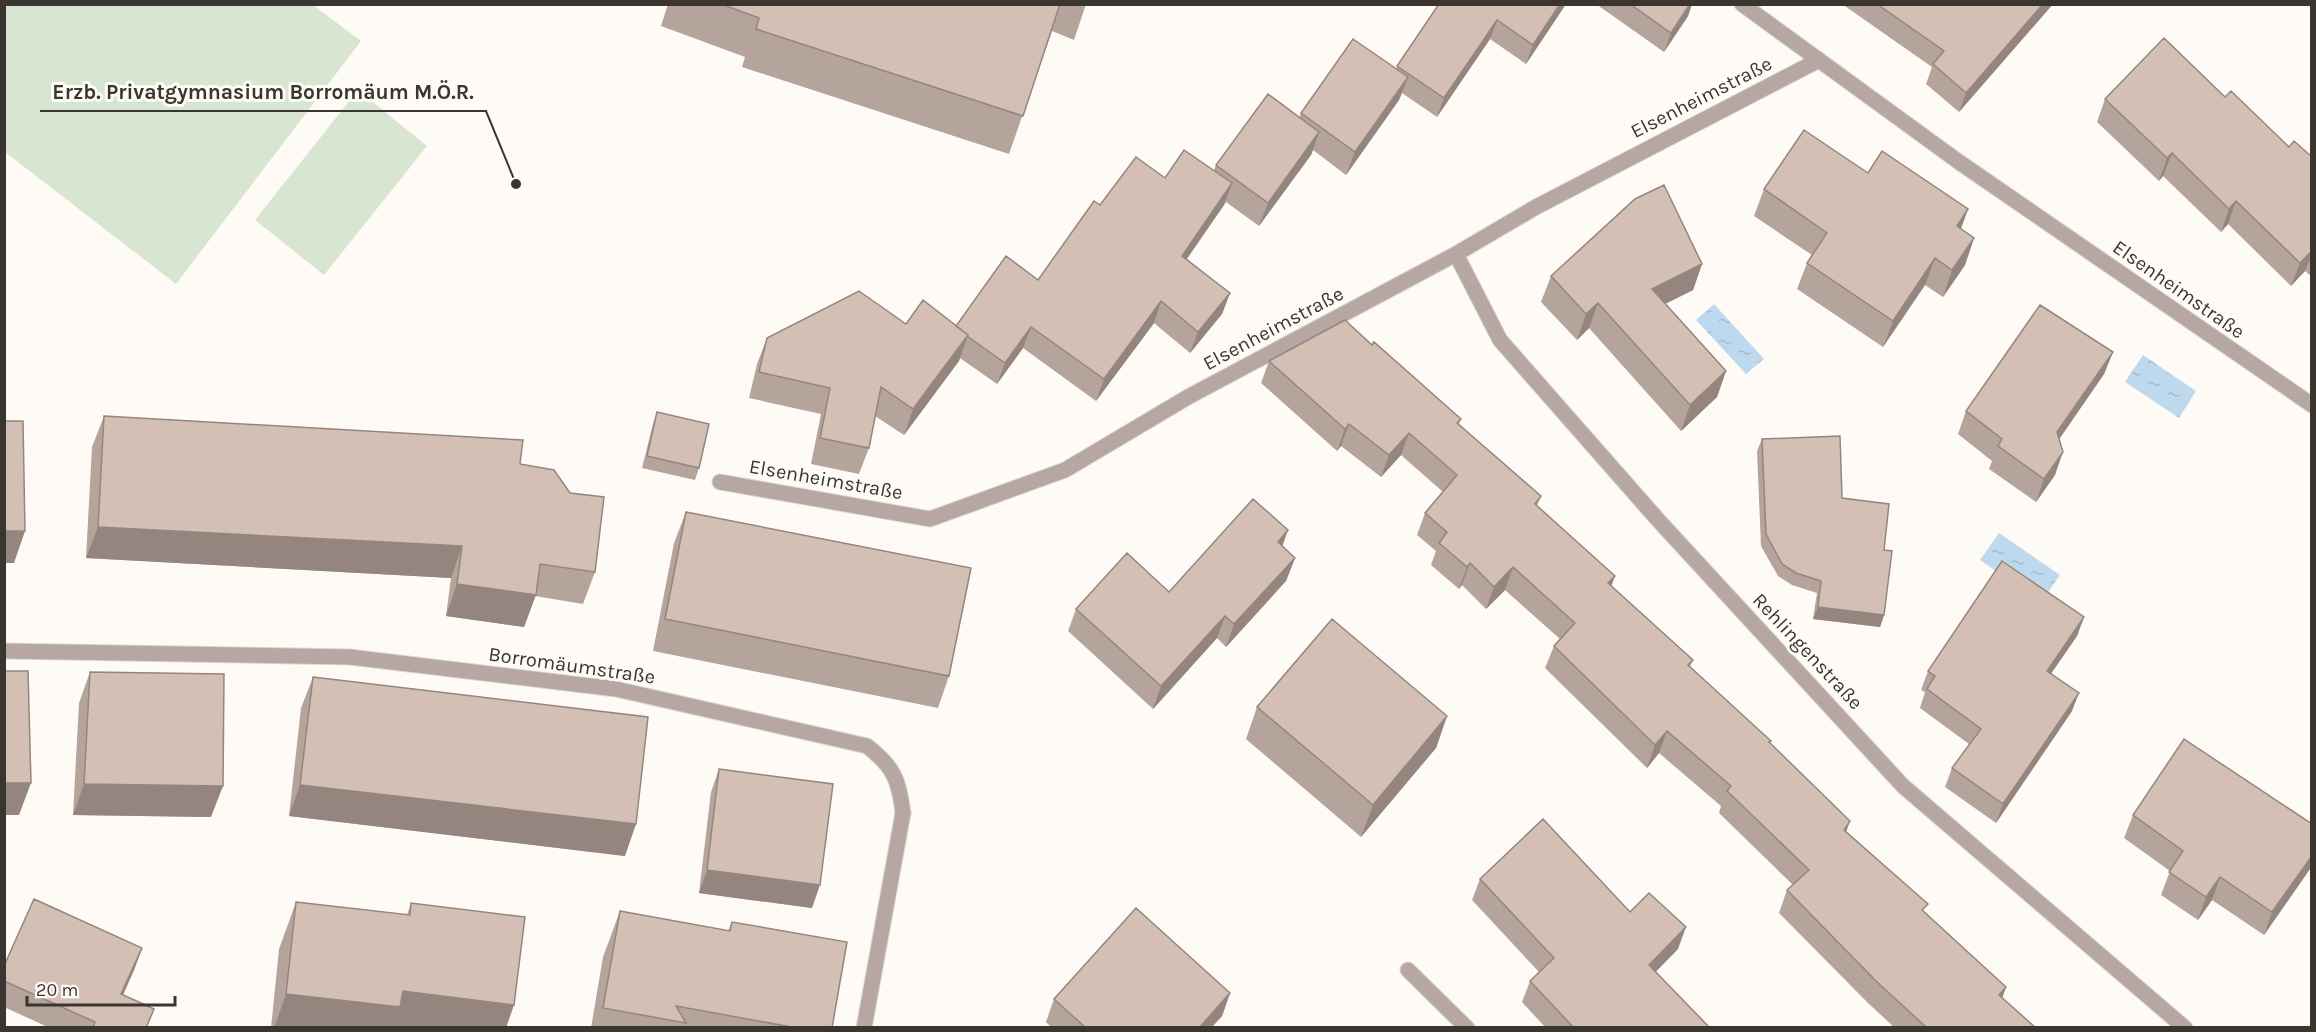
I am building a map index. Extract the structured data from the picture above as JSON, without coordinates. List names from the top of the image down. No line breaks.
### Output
{"streets":{"street":["Elsenheimstraße","Rehlingenstraße","Borromäumstraße"]},"crossings":[["Elsenheimstraße","Rehlingenstraße"]],"places":["Erzb. Privatgymnasium Borromäum M.Ö.R."],"scale_bar":"20 m"}
